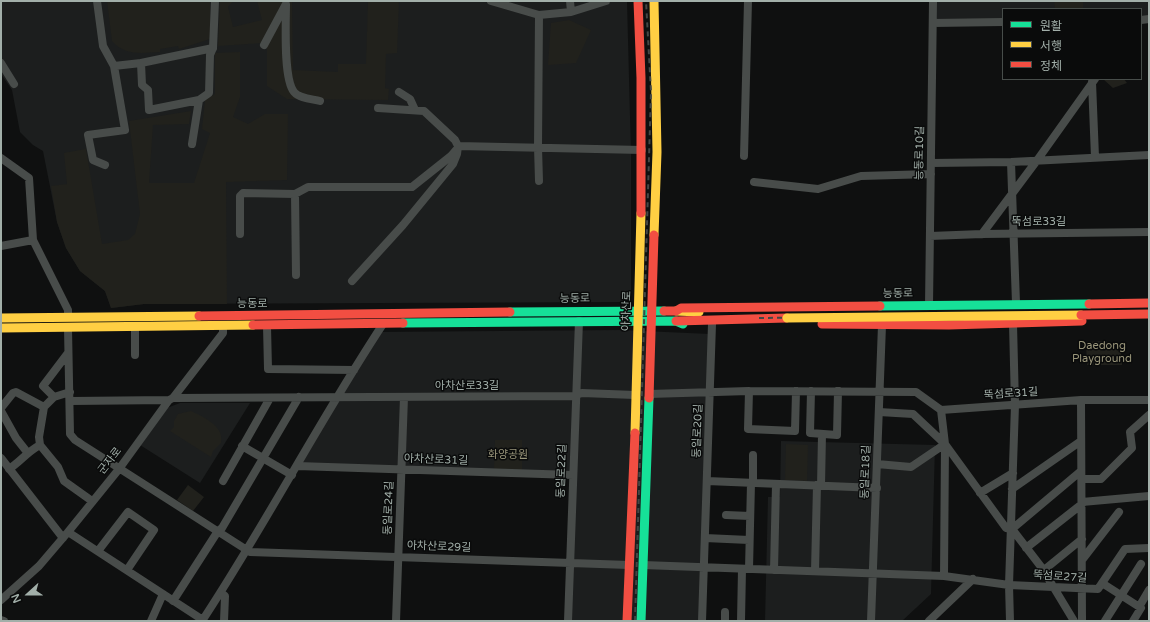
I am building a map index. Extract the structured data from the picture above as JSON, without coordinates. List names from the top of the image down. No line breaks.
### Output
{"streets":{"main road":["능동로","아차산로"],"street":["능동로10길","뚝섬로33길","아차산로33길","뚝섬로31길","동일로20길","아차산로31길","군자로","동일로22길","동일로18길","동일로24길","아차산로29길","뚝섬로27길"]},"crossings":[["능동로10길","뚝섬로33길"],["능동로10길","능동로"],["능동로","아차산로"],["능동로","동일로20길"],["능동로","군자로"],["능동로","동일로22길"],["능동로","동일로18길"],["아차산로","아차산로33길"],["아차산로","아차산로29길"],["아차산로","뚝섬로27길"],["아차산로33길","군자로"],["아차산로33길","동일로22길"],["아차산로33길","동일로24길"],["동일로20길","뚝섬로27길"],["아차산로31길","동일로22길"],["아차산로31길","동일로24길"],["동일로22길","아차산로29길"],["동일로18길","뚝섬로27길"],["동일로24길","아차산로29길"]],"parks":["Daedong Playground","화양공원"],"legend":["원활","서행","정체"],"north":"left"}
